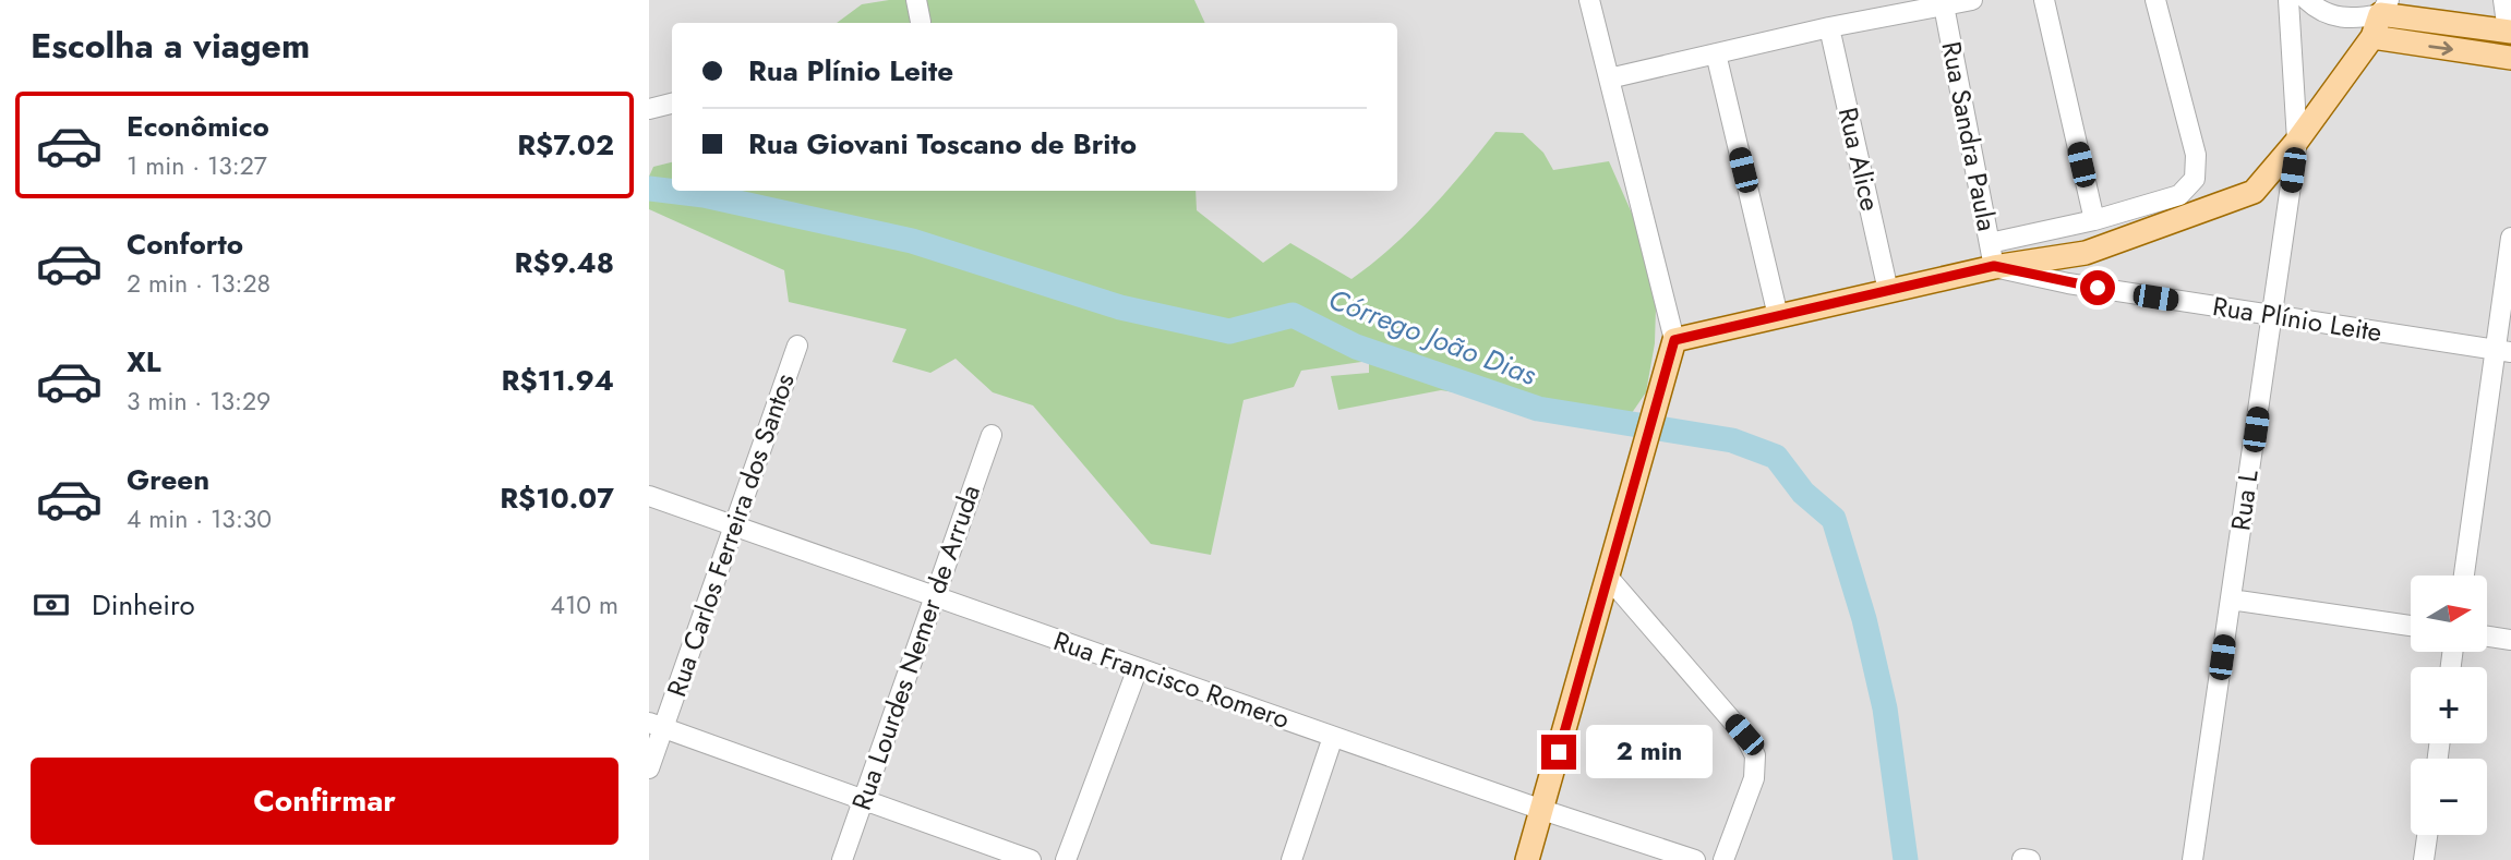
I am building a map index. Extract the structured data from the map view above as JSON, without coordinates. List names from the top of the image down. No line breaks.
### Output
{"streets":{"street":["Rua Sandra Paula","Rua Alice","Rua Plínio Leite","Rua L","Rua Carlos Ferreira dos Santos","Rua Lourdes Nemer de Arruda","Rua Francisco Romero"]},"crossings":[["Rua Sandra Paula","Rua Plínio Leite"],["Rua Plínio Leite","Rua L"],["Rua Carlos Ferreira dos Santos","Rua Francisco Romero"],["Rua Lourdes Nemer de Arruda","Rua Francisco Romero"]],"water":["Córrego João Dias"],"north":"right","page":{"heading":"Escolha a viagem","banner":["Rua Plínio Leite","Rua Giovani Toscano de Brito"],"list":[{"name":"Econômico","note":"1 min · 13:27","value":"R$7.02"},{"name":"Conforto","note":"2 min · 13:28","value":"R$9.48"},{"name":"XL","note":"3 min · 13:29","value":"R$11.94"},{"name":"Green","note":"4 min · 13:30","value":"R$10.07"}],"pay":["Dinheiro","410 m"],"map_buttons":["+","−"],"bubble":"2 min","buttons":"Confirmar"}}
